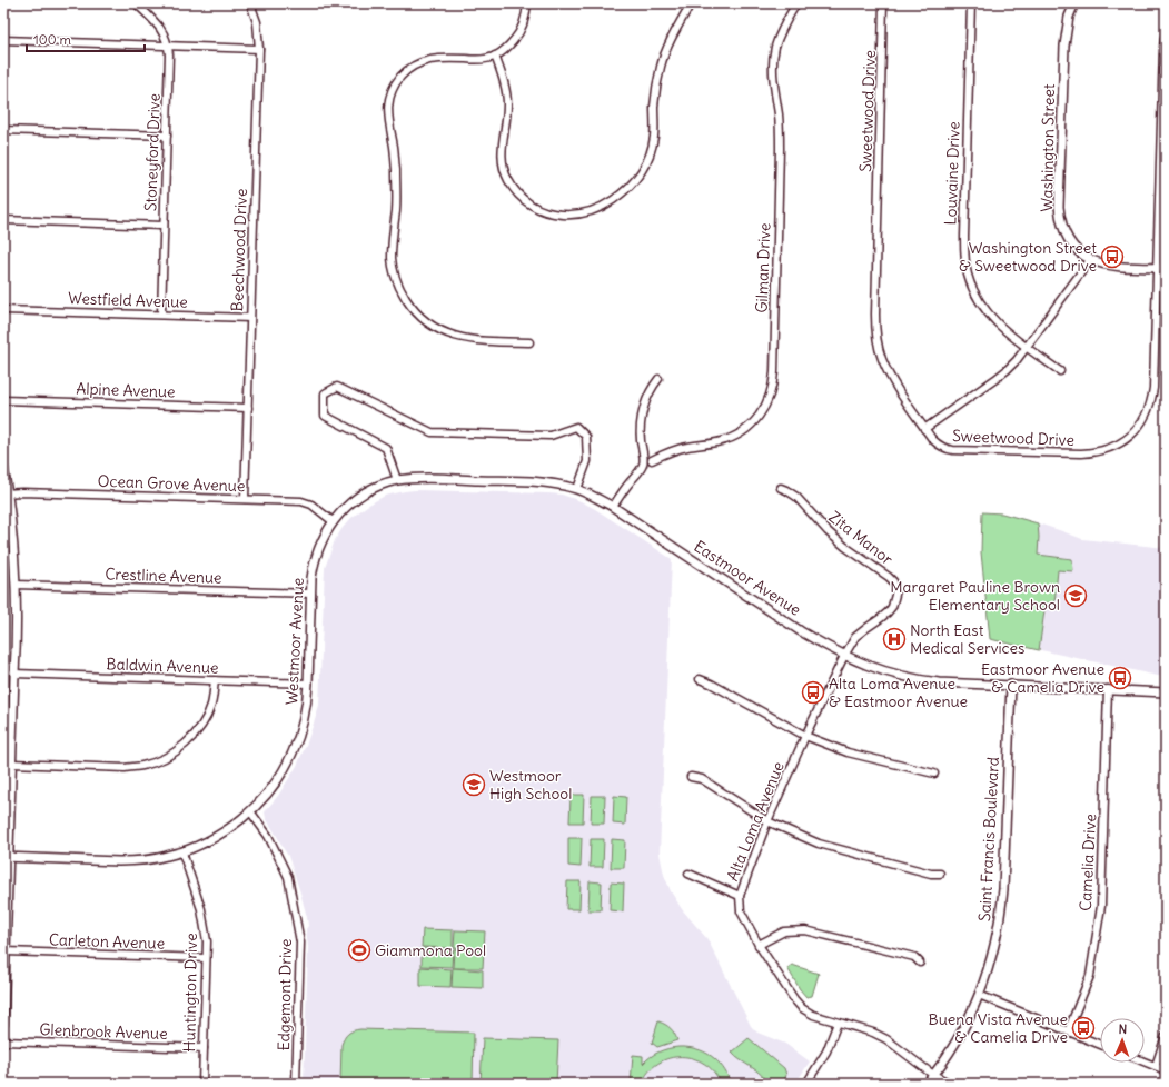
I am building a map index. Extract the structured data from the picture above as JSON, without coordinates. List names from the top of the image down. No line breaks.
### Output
{"streets":{"street":["Sweetwood Drive","Washington Street","Stoneyford Drive","Louvaine Drive","Beechwood Drive","Gilman Drive","Westfield Avenue","Alpine Avenue","Ocean Grove Avenue","Zita Manor","Crestline Avenue","Eastmoor Avenue","Westmoor Avenue","Baldwin Avenue","Alta Loma Avenue","Saint Francis Boulevard","Camelia Drive","Carleton Avenue","Huntington Drive","Edgemont Drive","Glenbrook Avenue"]},"crossings":[["Sweetwood Drive","Washington Street"],["Stoneyford Drive","Westfield Avenue"],["Beechwood Drive","Westfield Avenue"],["Beechwood Drive","Alpine Avenue"],["Beechwood Drive","Ocean Grove Avenue"],["Ocean Grove Avenue","Eastmoor Avenue"],["Ocean Grove Avenue","Westmoor Avenue"],["Zita Manor","Eastmoor Avenue"],["Zita Manor","Alta Loma Avenue"],["Crestline Avenue","Westmoor Avenue"],["Eastmoor Avenue","Westmoor Avenue"],["Eastmoor Avenue","Alta Loma Avenue"],["Eastmoor Avenue","Saint Francis Boulevard"],["Eastmoor Avenue","Camelia Drive"],["Westmoor Avenue","Baldwin Avenue"],["Westmoor Avenue","Huntington Drive"],["Westmoor Avenue","Edgemont Drive"],["Alta Loma Avenue","Saint Francis Boulevard"],["Carleton Avenue","Huntington Drive"],["Huntington Drive","Glenbrook Avenue"]],"places":{"bus stop":["Washington Street & Sweetwood Drive","Eastmoor Avenue & Camelia Drive","Alta Loma Avenue & Eastmoor Avenue","Buena Vista Avenue & Camelia Drive"],"school or university":["Margaret Pauline Brown Elementary School","Westmoor High School"],"hospital":["North East Medical Services"],"sports":["Giammona Pool"]},"scale_bar":"100 m","north":"top"}
